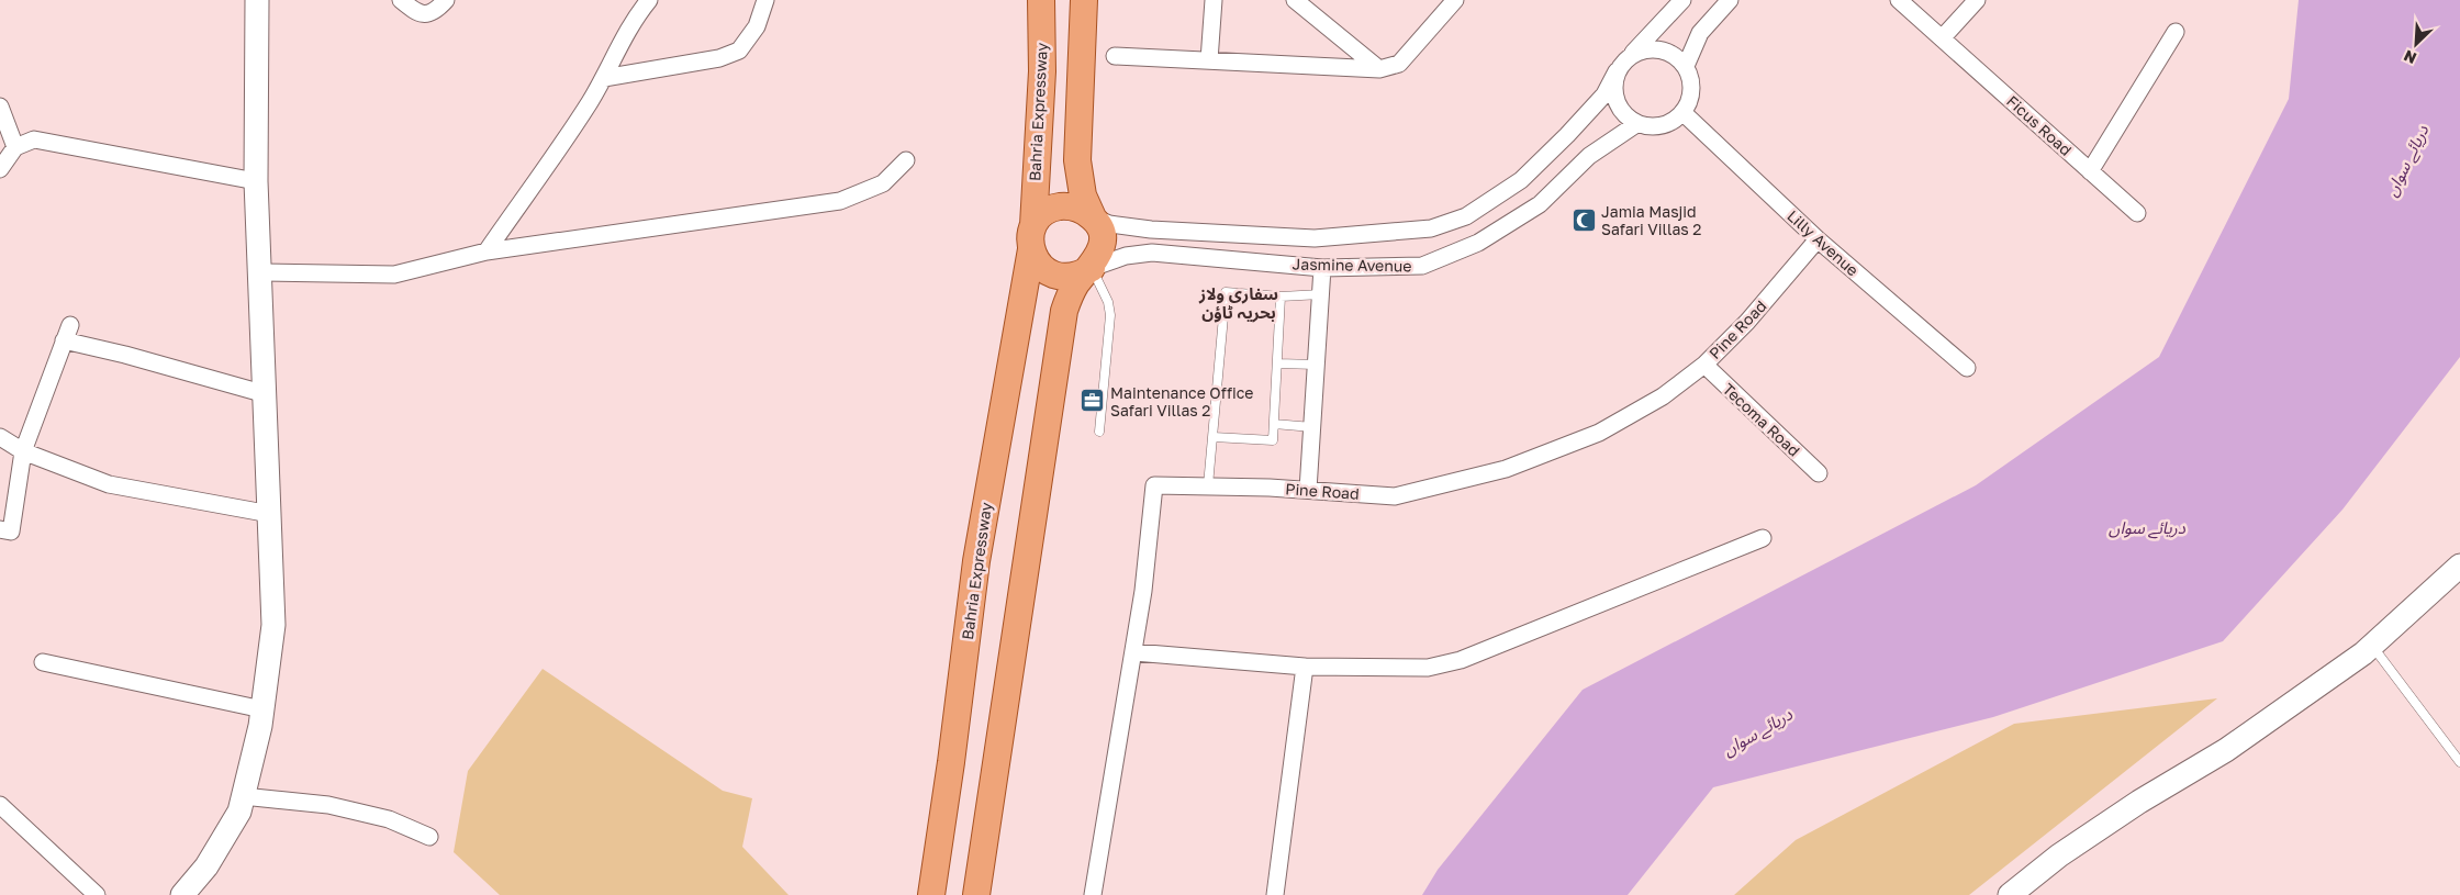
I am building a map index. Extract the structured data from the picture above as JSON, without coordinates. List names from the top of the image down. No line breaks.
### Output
{"streets":{"main road":["Bahria Expressway"],"street":["Ficus Road","Lilly Avenue","Jasmine Avenue","Pine Road","Tecoma Road"]},"crossings":[["Bahria Expressway","Jasmine Avenue"],["Lilly Avenue","Jasmine Avenue"],["Lilly Avenue","Pine Road"],["Pine Road","Tecoma Road"]],"districts":["سفاری ولاز بحریہ ٹاؤن"],"water":["دریائے سواں"],"places":{"mosque":["Jamia Masjid Safari Villas 2"],"office":["Maintenance Office Safari Villas 2"]},"north":"bottom left"}
